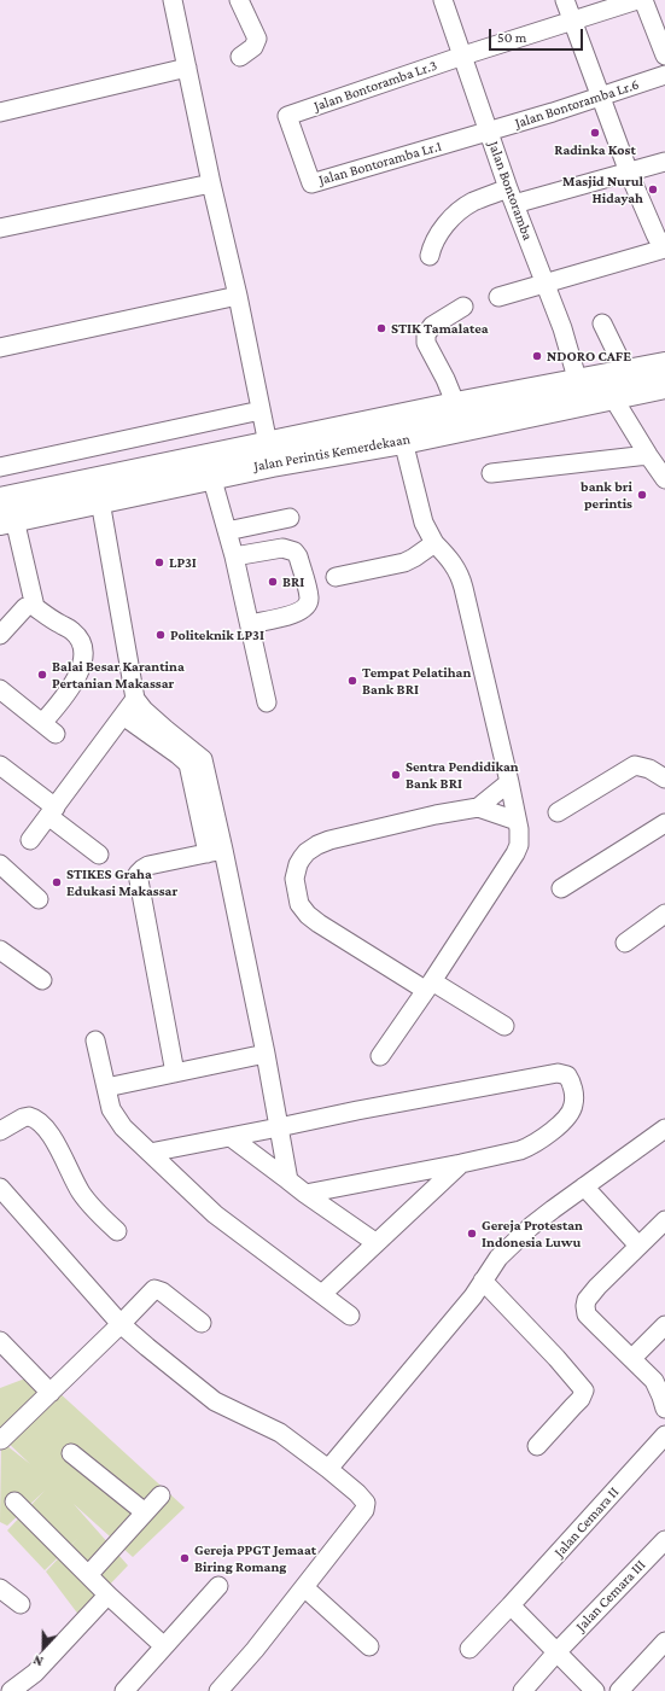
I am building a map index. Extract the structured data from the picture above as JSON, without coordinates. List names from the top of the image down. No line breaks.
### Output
{"streets":{"highway":["Jalan Perintis Kemerdekaan"],"street":["Jalan Bontoramba Lr.3","Jalan Bontoramba Lr.6","Jalan Bontoramba Lr.1","Jalan Bontoramba","Jalan Cemara II","Jalan Cemara III"]},"crossings":[["Jalan Bontoramba Lr.3","Jalan Bontoramba Lr.1"],["Jalan Bontoramba Lr.3","Jalan Bontoramba"],["Jalan Bontoramba Lr.6","Jalan Bontoramba Lr.1"],["Jalan Bontoramba Lr.6","Jalan Bontoramba"],["Jalan Bontoramba Lr.1","Jalan Bontoramba"],["Jalan Bontoramba","Jalan Perintis Kemerdekaan"]],"places":["Radinka Kost","Masjid Nurul Hidayah","STIK Tamalatea","NDORO CAFE","bank bri perintis","LP3I","BRI","Politeknik LP3I","Balai Besar Karantina Pertanian Makassar","Tempat Pelatihan Bank BRI","Sentra Pendidikan Bank BRI","STIKES Graha Edukasi Makassar","Gereja Protestan Indonesia Luwu","Gereja PPGT Jemaat Biring Romang"],"scale_bar":"50 m","north":"bottom"}
